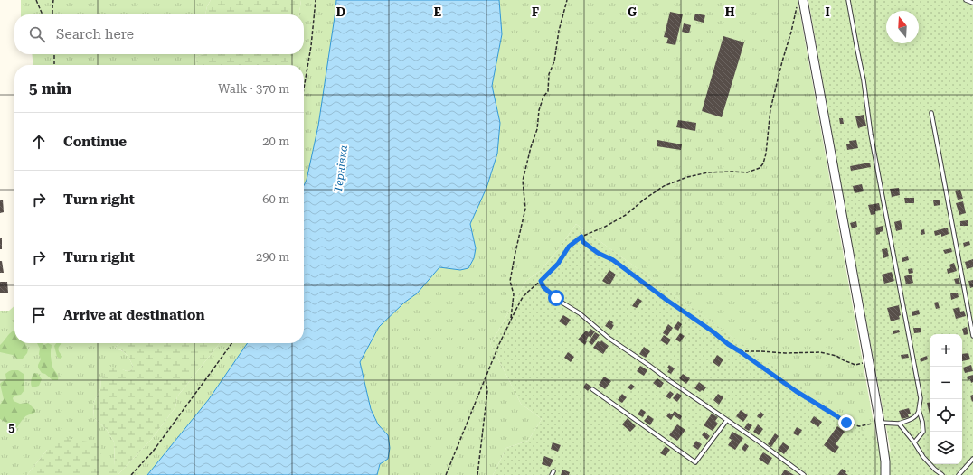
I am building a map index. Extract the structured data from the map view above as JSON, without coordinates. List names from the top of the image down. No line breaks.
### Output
{"water":["Тернівка"],"north":"top","page":{"search":"Search here","heading":["5 min","Walk · 370 m"],"list":[["Continue","20 m"],["Turn right","60 m"],["Turn right","290 m"],"Arrive at destination"],"map_buttons":["+","−"]},"grid":{"columns":["D","E","F","G","H","I"],"rows":["5"]}}
